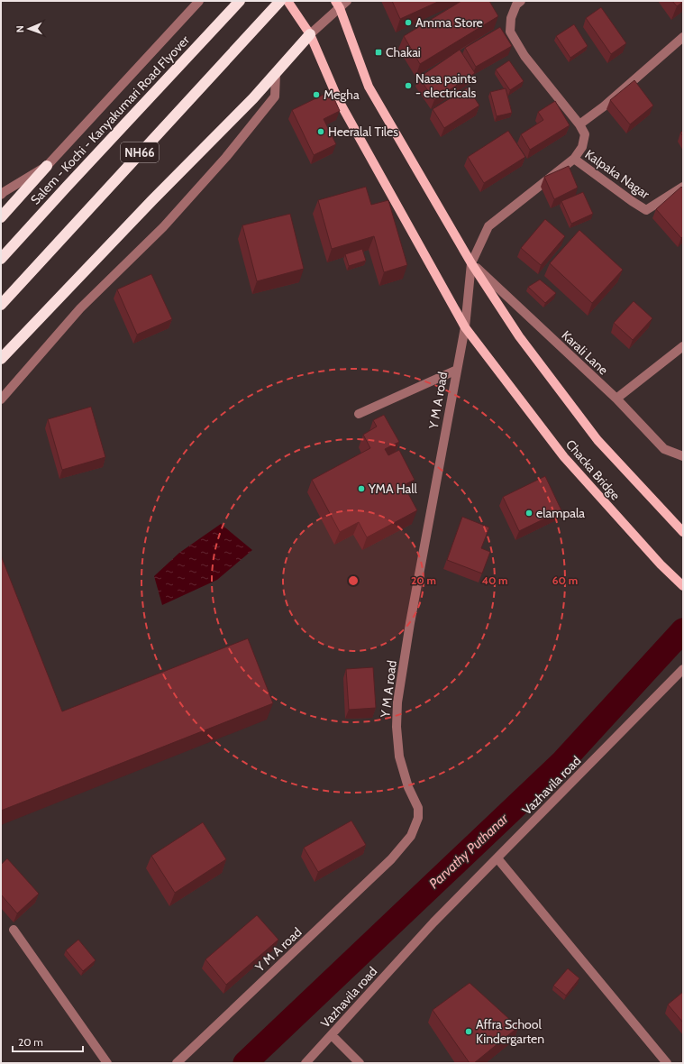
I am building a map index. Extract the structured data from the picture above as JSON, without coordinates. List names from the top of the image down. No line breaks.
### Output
{"streets":{"highway":["Salem - Kochi - Kanyakumari Road Flyover","NH66"],"main road":["Chacka Bridge"],"street":["Kalpaka Nagar","Karali Lane","Y M A road","Vazhavila road"]},"crossings":[["Kalpaka Nagar","Karali Lane"],["Kalpaka Nagar","Y M A road"],["Kalpaka Nagar","Chacka Bridge"],["Karali Lane","Chacka Bridge"],["Y M A road","Chacka Bridge"]],"water":["Parvathy Puthanar"],"places":{"other":["Amma Store","Nasa paints - electricals","Megha","Heeralal Tiles","YMA Hall","elampala","Affra School Kindergarten"],"transit":["Chakai"]},"scale_bar":"20 m","north":"left","rings":["20 m","40 m","60 m"]}
